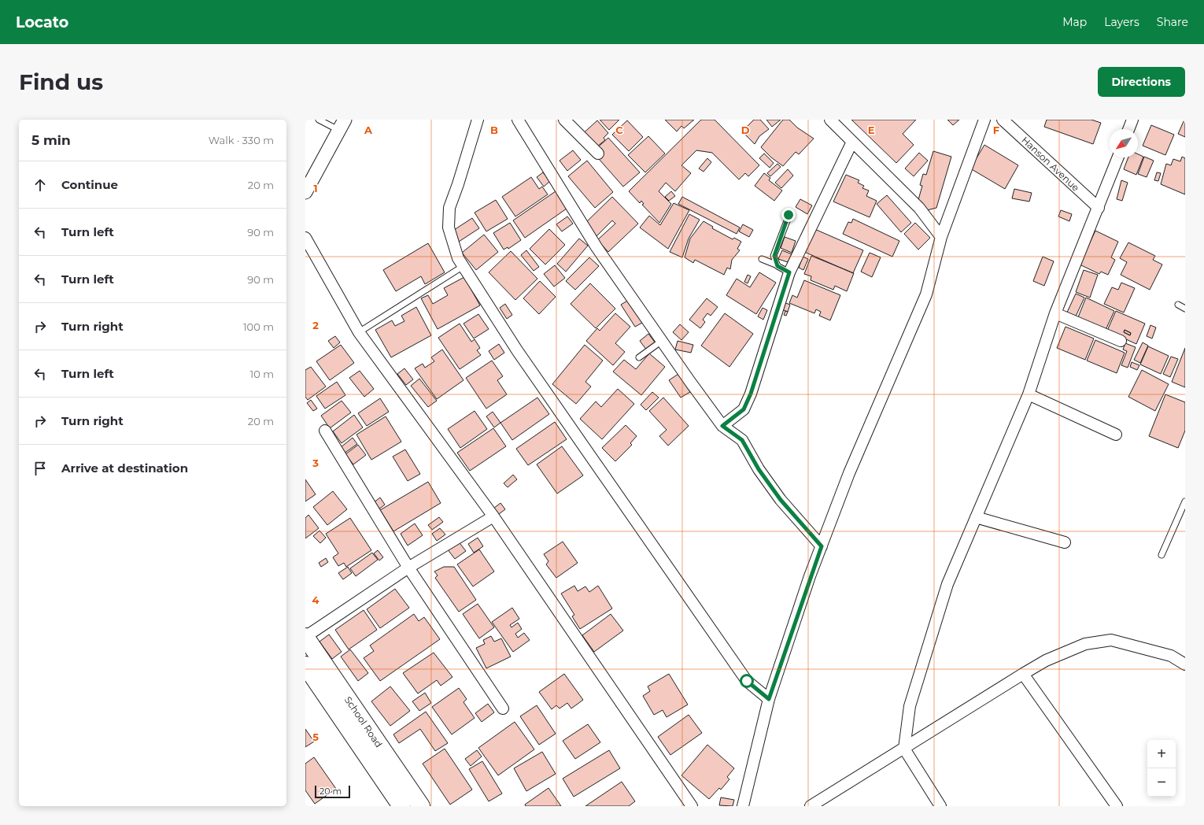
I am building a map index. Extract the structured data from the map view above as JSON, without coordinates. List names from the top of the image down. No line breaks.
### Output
{"streets":{"main road":["School Road"],"street":["Hanson Avenue"]},"scale_bar":"20 m","north":"bottom left","page":{"header":"Locato","nav":["Map","Layers","Share"],"buttons":"Directions","title":"Find us","heading":["5 min","Walk · 330 m"],"list":[["Continue","20 m"],["Turn left","90 m"],["Turn left","90 m"],["Turn right","100 m"],["Turn left","10 m"],["Turn right","20 m"],"Arrive at destination"],"map_buttons":["+","−"],"scale":"20 m"},"grid":{"columns":["A","B","C","D","E","F"],"rows":["1","2","3","4","5"]}}
